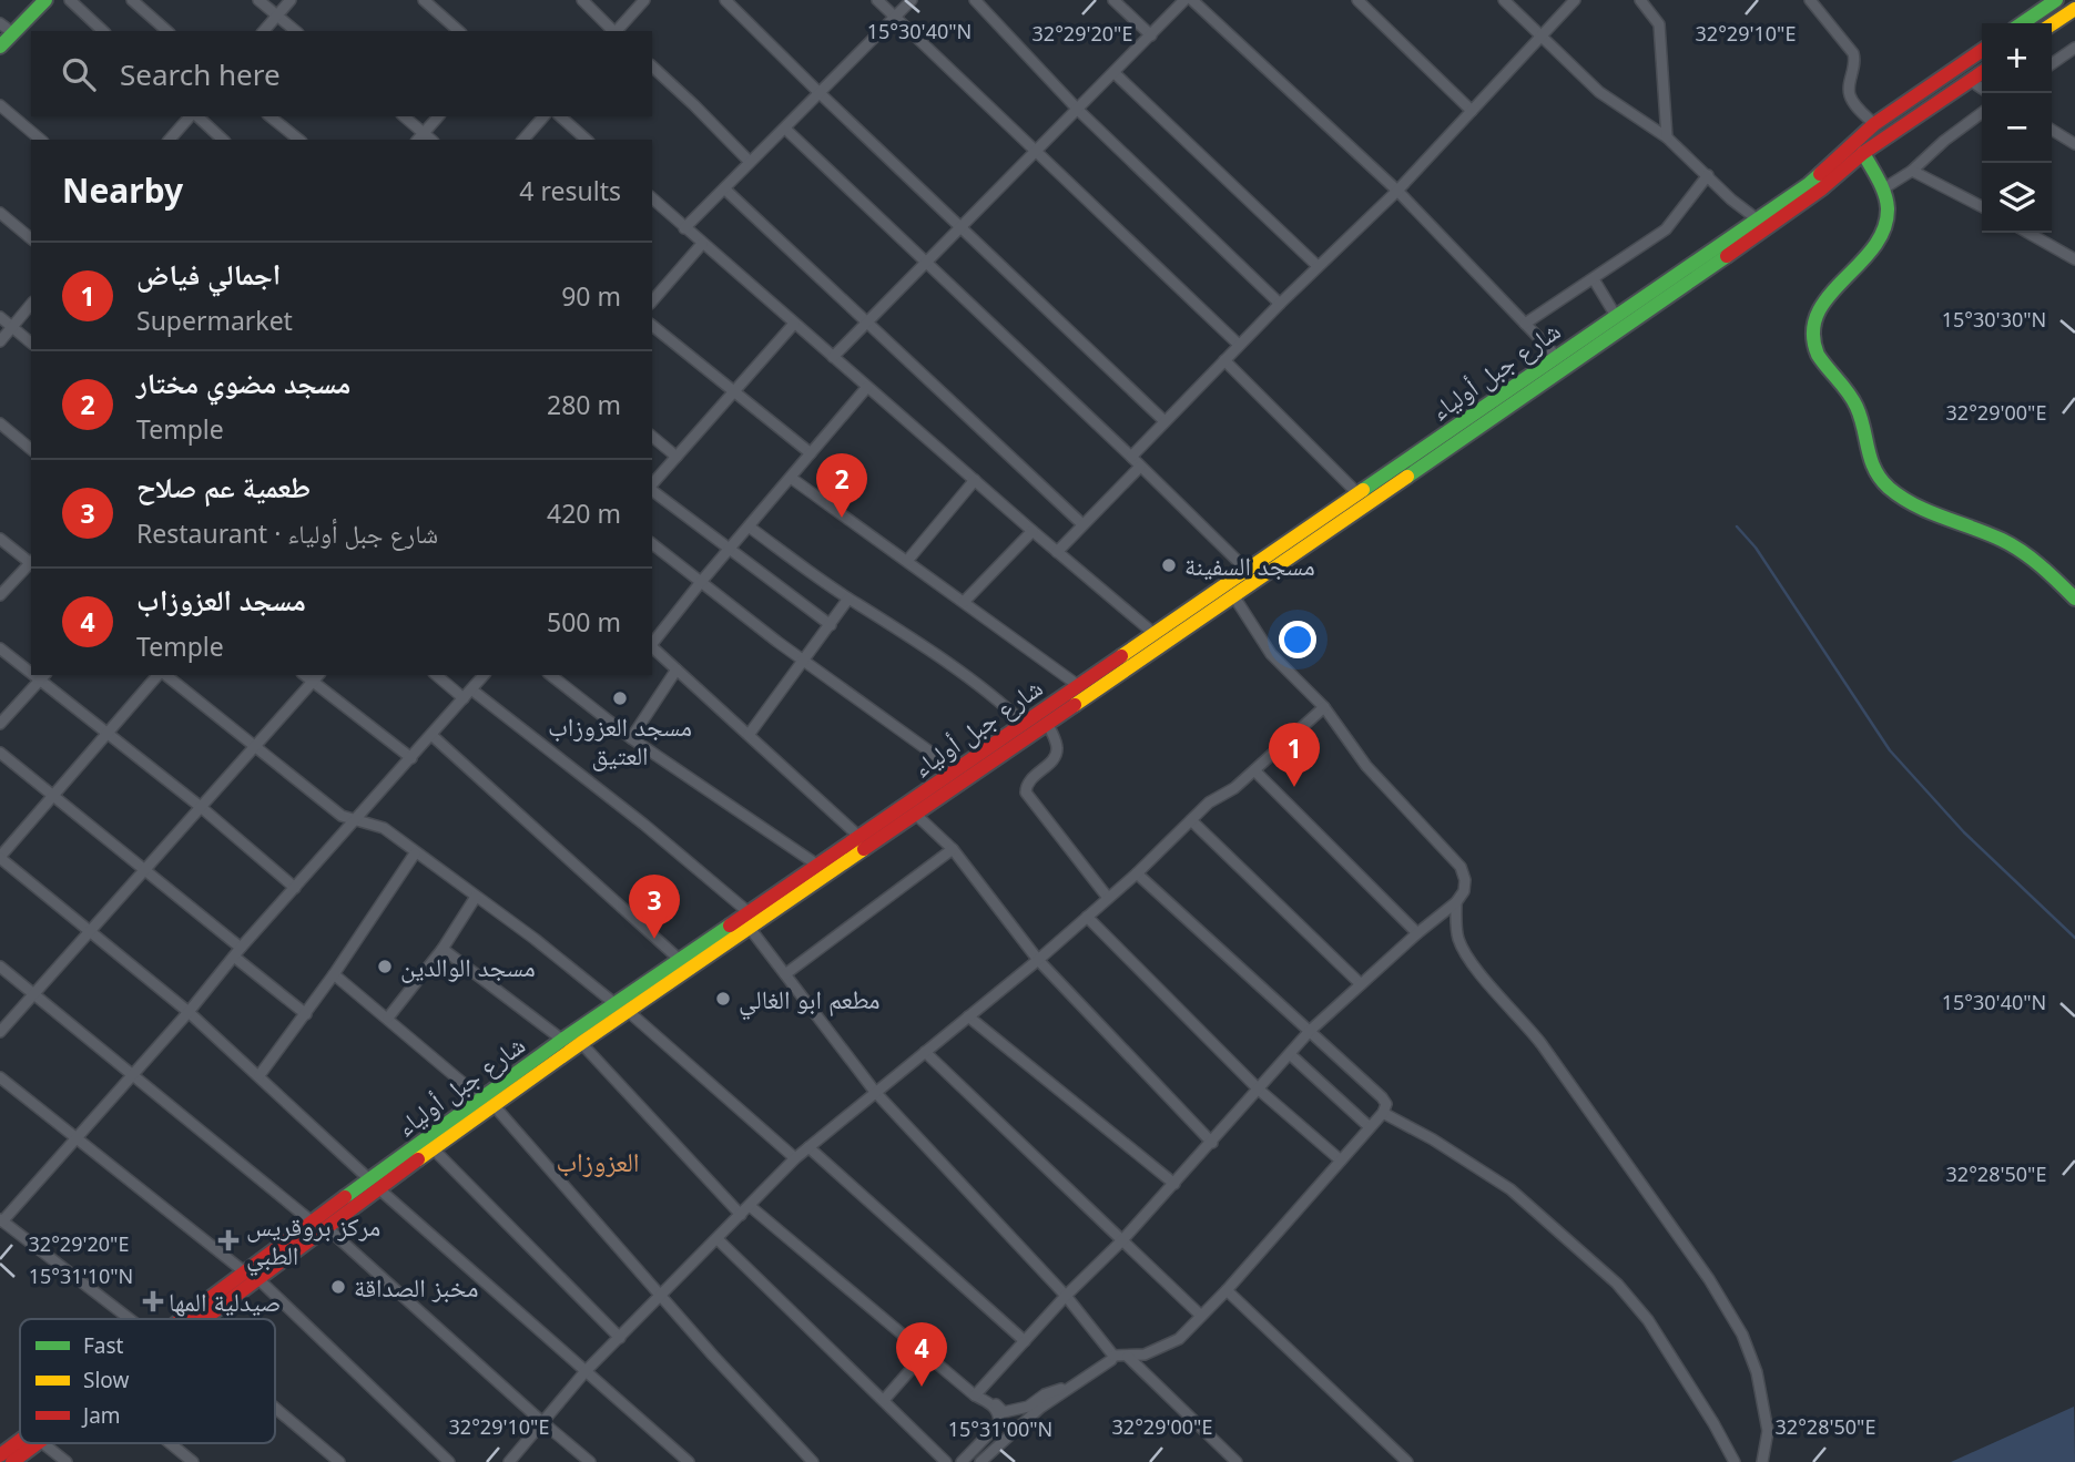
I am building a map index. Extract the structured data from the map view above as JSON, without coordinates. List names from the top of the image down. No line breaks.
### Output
{"streets":{"main road":["شارع جبل أولياء"]},"districts":["العزوزاب"],"places":{"other":["مسجد السفينة","مسجد العزوزاب العتيق","مسجد الوالدين","مطعم ابو الغالي","مخبز الصداقة"],"health":["مركز بروقريس الطبي","صيدلية المها"]},"legend":["Fast","Slow","Jam"],"page":{"map_buttons":["+","−"],"search":"Search here","heading":["Nearby","4 results"],"list":[{"mark":"1","name":"اجمالي فياض","note":"Supermarket","value":"90 m"},{"mark":"2","name":"مسجد مضوي مختار","note":"Temple","value":"280 m"},{"mark":"3","name":"طعمية عم صلاح","note":"Restaurant · شارع جبل أولياء","value":"420 m"},{"mark":"4","name":"مسجد العزوزاب","note":"Temple","value":"500 m"}],"pins":["2","1","3","4"]},"coordinates":["15°30'40\"N","32°29'20\"E","32°29'10\"E","15°30'30\"N","32°29'00\"E","32°28'50\"E","15°31'10\"N","15°31'00\"N"]}
